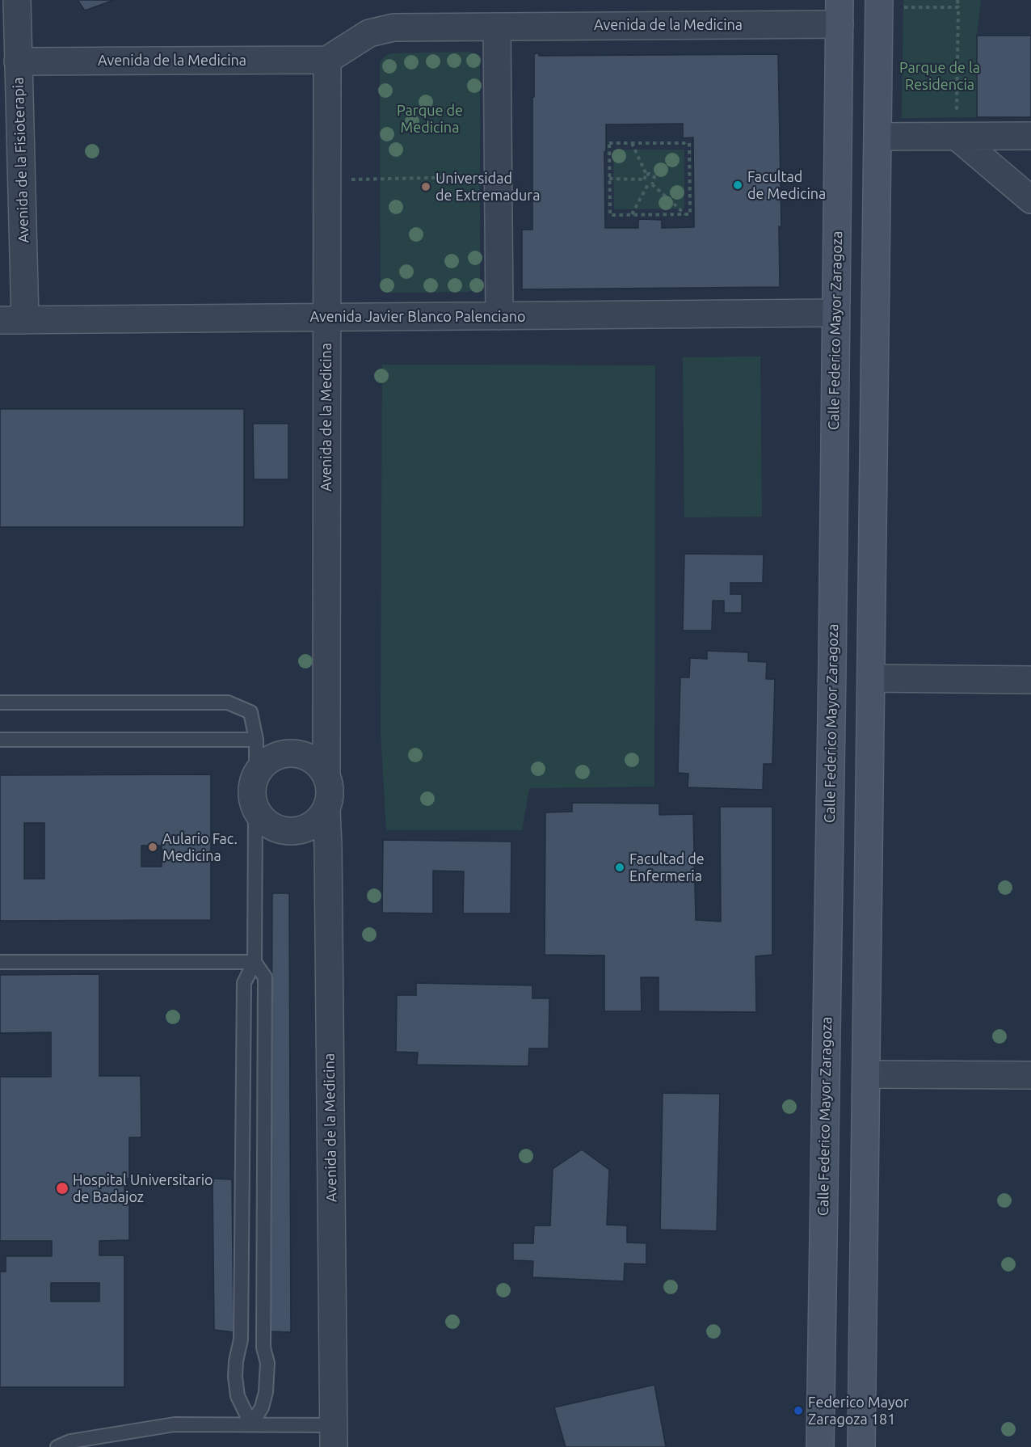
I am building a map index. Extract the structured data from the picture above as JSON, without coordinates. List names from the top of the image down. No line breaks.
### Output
{"streets":{"main road":["Calle Federico Mayor Zaragoza"],"street":["Avenida de la Medicina","Avenida de la Fisioterapia","Avenida Javier Blanco Palenciano"]},"crossings":[["Avenida de la Medicina","Avenida de la Fisioterapia"],["Avenida de la Medicina","Avenida Javier Blanco Palenciano"],["Avenida de la Medicina","Calle Federico Mayor Zaragoza"],["Avenida de la Fisioterapia","Avenida Javier Blanco Palenciano"],["Avenida Javier Blanco Palenciano","Calle Federico Mayor Zaragoza"]],"parks":["Parque de la Residencia","Parque de Medicina"],"places":["Facultad de Medicina","Universidad de Extremadura","Aulario Fac. Medicina","Facultad de Enfermeria","Hospital Universitario de Badajoz","Federico Mayor Zaragoza 181"]}
